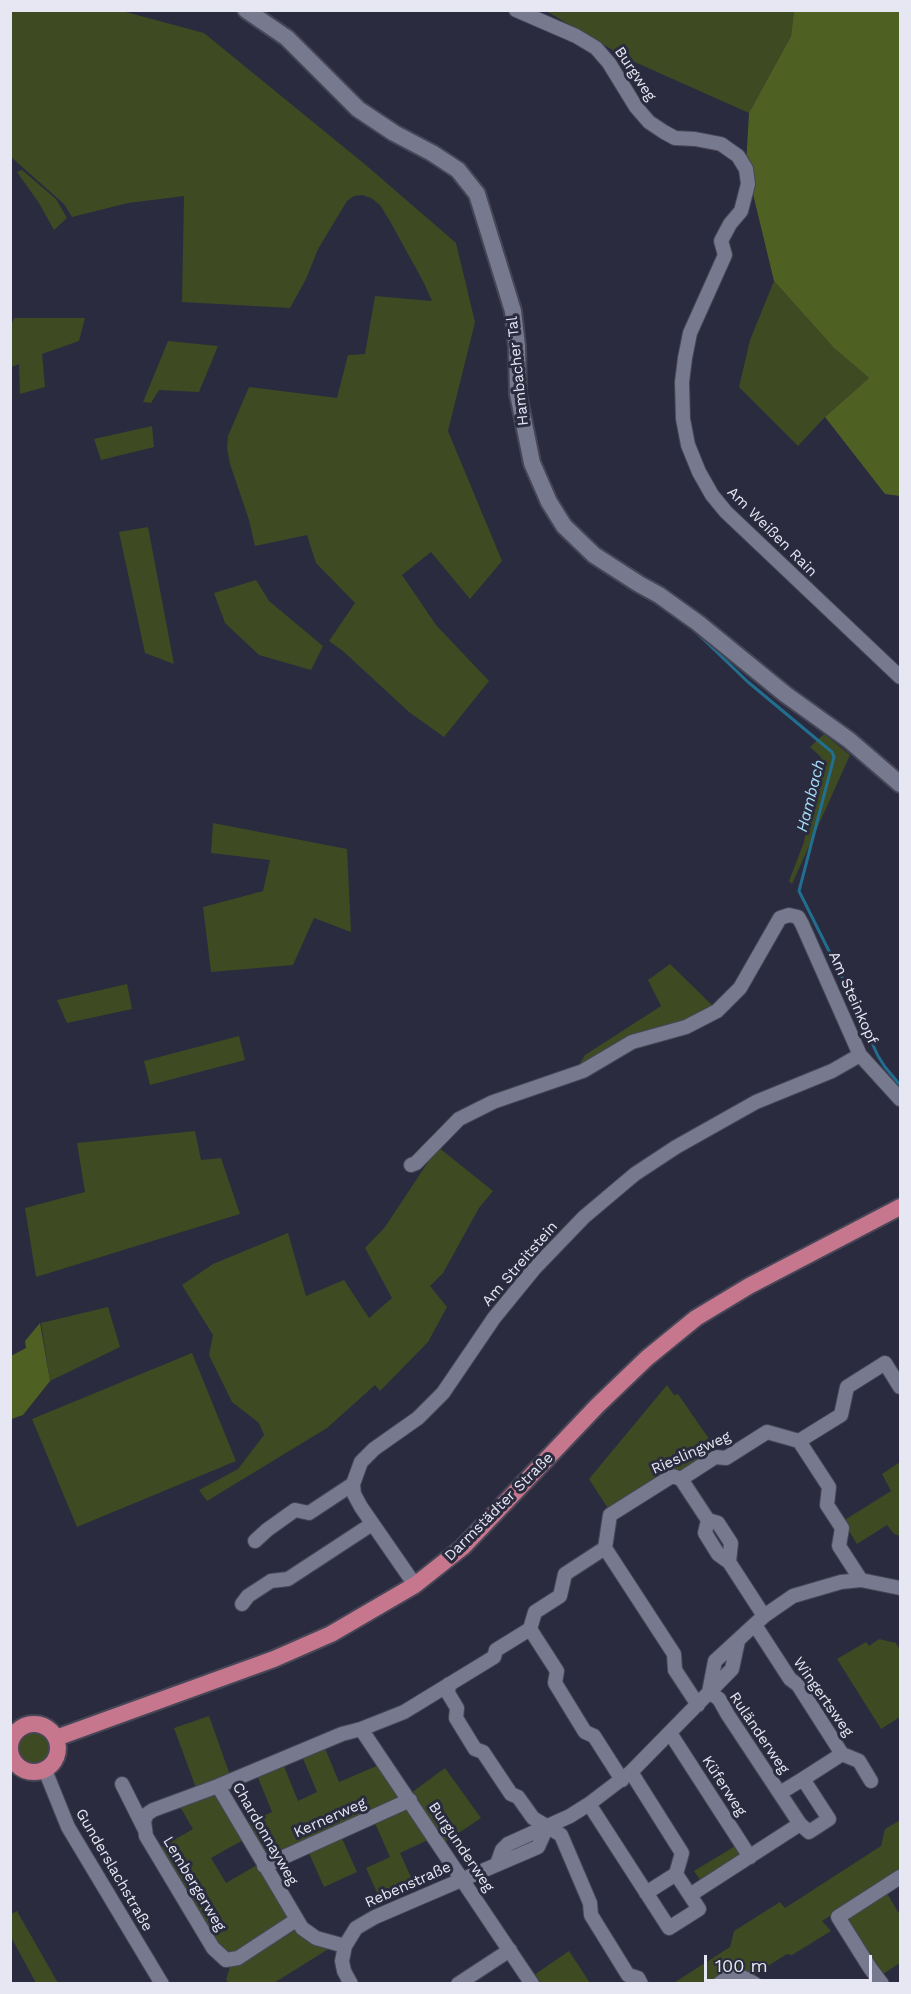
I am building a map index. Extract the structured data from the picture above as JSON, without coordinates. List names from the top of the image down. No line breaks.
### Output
{"streets":{"main road":["Darmstädter Straße"],"street":["Burgweg","Hambacher Tal","Am Weißen Rain","Am Steinkopf","Am Streitstein","Rieslingweg","Wingertsweg","Ruländerweg","Küferweg","Kernerweg","Chardonnayweg","Burgunderweg","Gunderslachstraße","Lembergerweg","Rebenstraße"]},"crossings":[["Burgweg","Am Weißen Rain"],["Am Steinkopf","Am Streitstein"],["Rieslingweg","Wingertsweg"],["Darmstädter Straße","Gunderslachstraße"],["Wingertsweg","Ruländerweg"],["Wingertsweg","Rebenstraße"],["Ruländerweg","Rebenstraße"],["Küferweg","Rebenstraße"],["Kernerweg","Chardonnayweg"],["Kernerweg","Burgunderweg"],["Chardonnayweg","Burgunderweg"],["Chardonnayweg","Lembergerweg"],["Chardonnayweg","Rebenstraße"],["Burgunderweg","Rebenstraße"]],"water":["Hambach"],"scale_bar":"100 m"}
